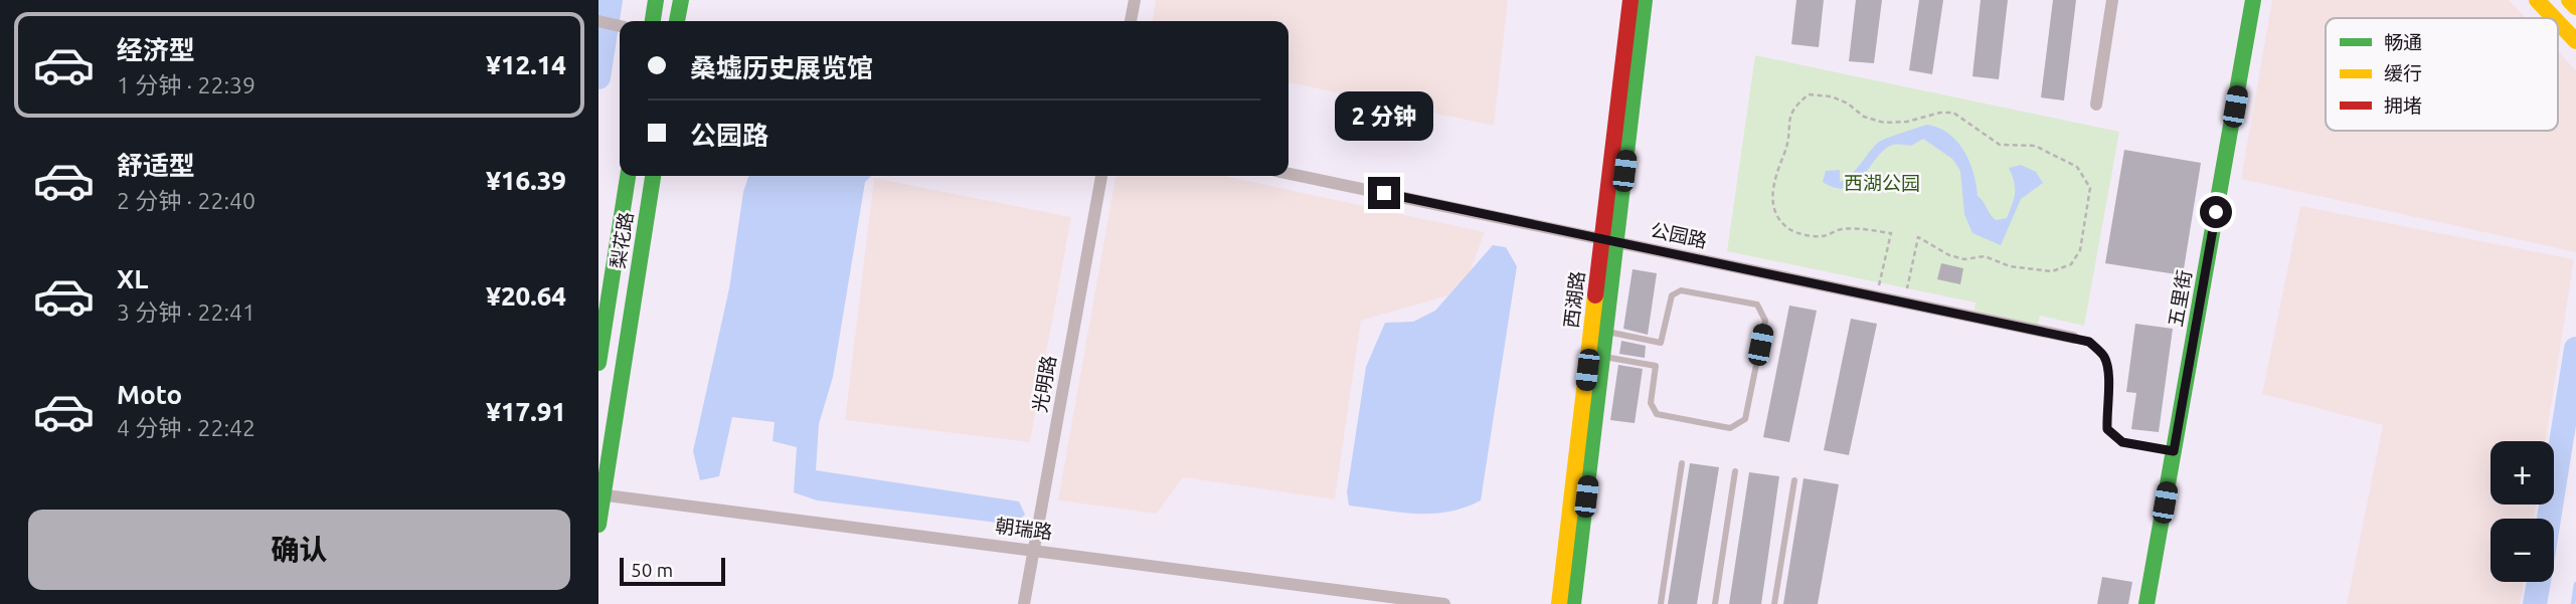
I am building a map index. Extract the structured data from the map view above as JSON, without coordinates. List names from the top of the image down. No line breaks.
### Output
{"streets":{"main road":["梨花路","五里街","西湖路"],"street":["公园路","光明路","朝瑞路"]},"crossings":[["公园路","西湖路"],["梨花路","朝瑞路"],["光明路","朝瑞路"]],"parks":["西湖公园"],"legend":["畅通","缓行","拥堵"],"scale_bar":"50 m","page":{"list":[{"name":"经济型","note":"1 分钟 · 22:39","value":"¥12.14"},{"name":"舒适型","note":"2 分钟 · 22:40","value":"¥16.39"},{"name":"XL","note":"3 分钟 · 22:41","value":"¥20.64"},{"name":"Moto","note":"4 分钟 · 22:42","value":"¥17.91"}],"banner":["桑墟历史展览馆","公园路"],"bubble":"2 分钟","map_buttons":["+","−"],"buttons":"确认","scale":"50 m"}}
